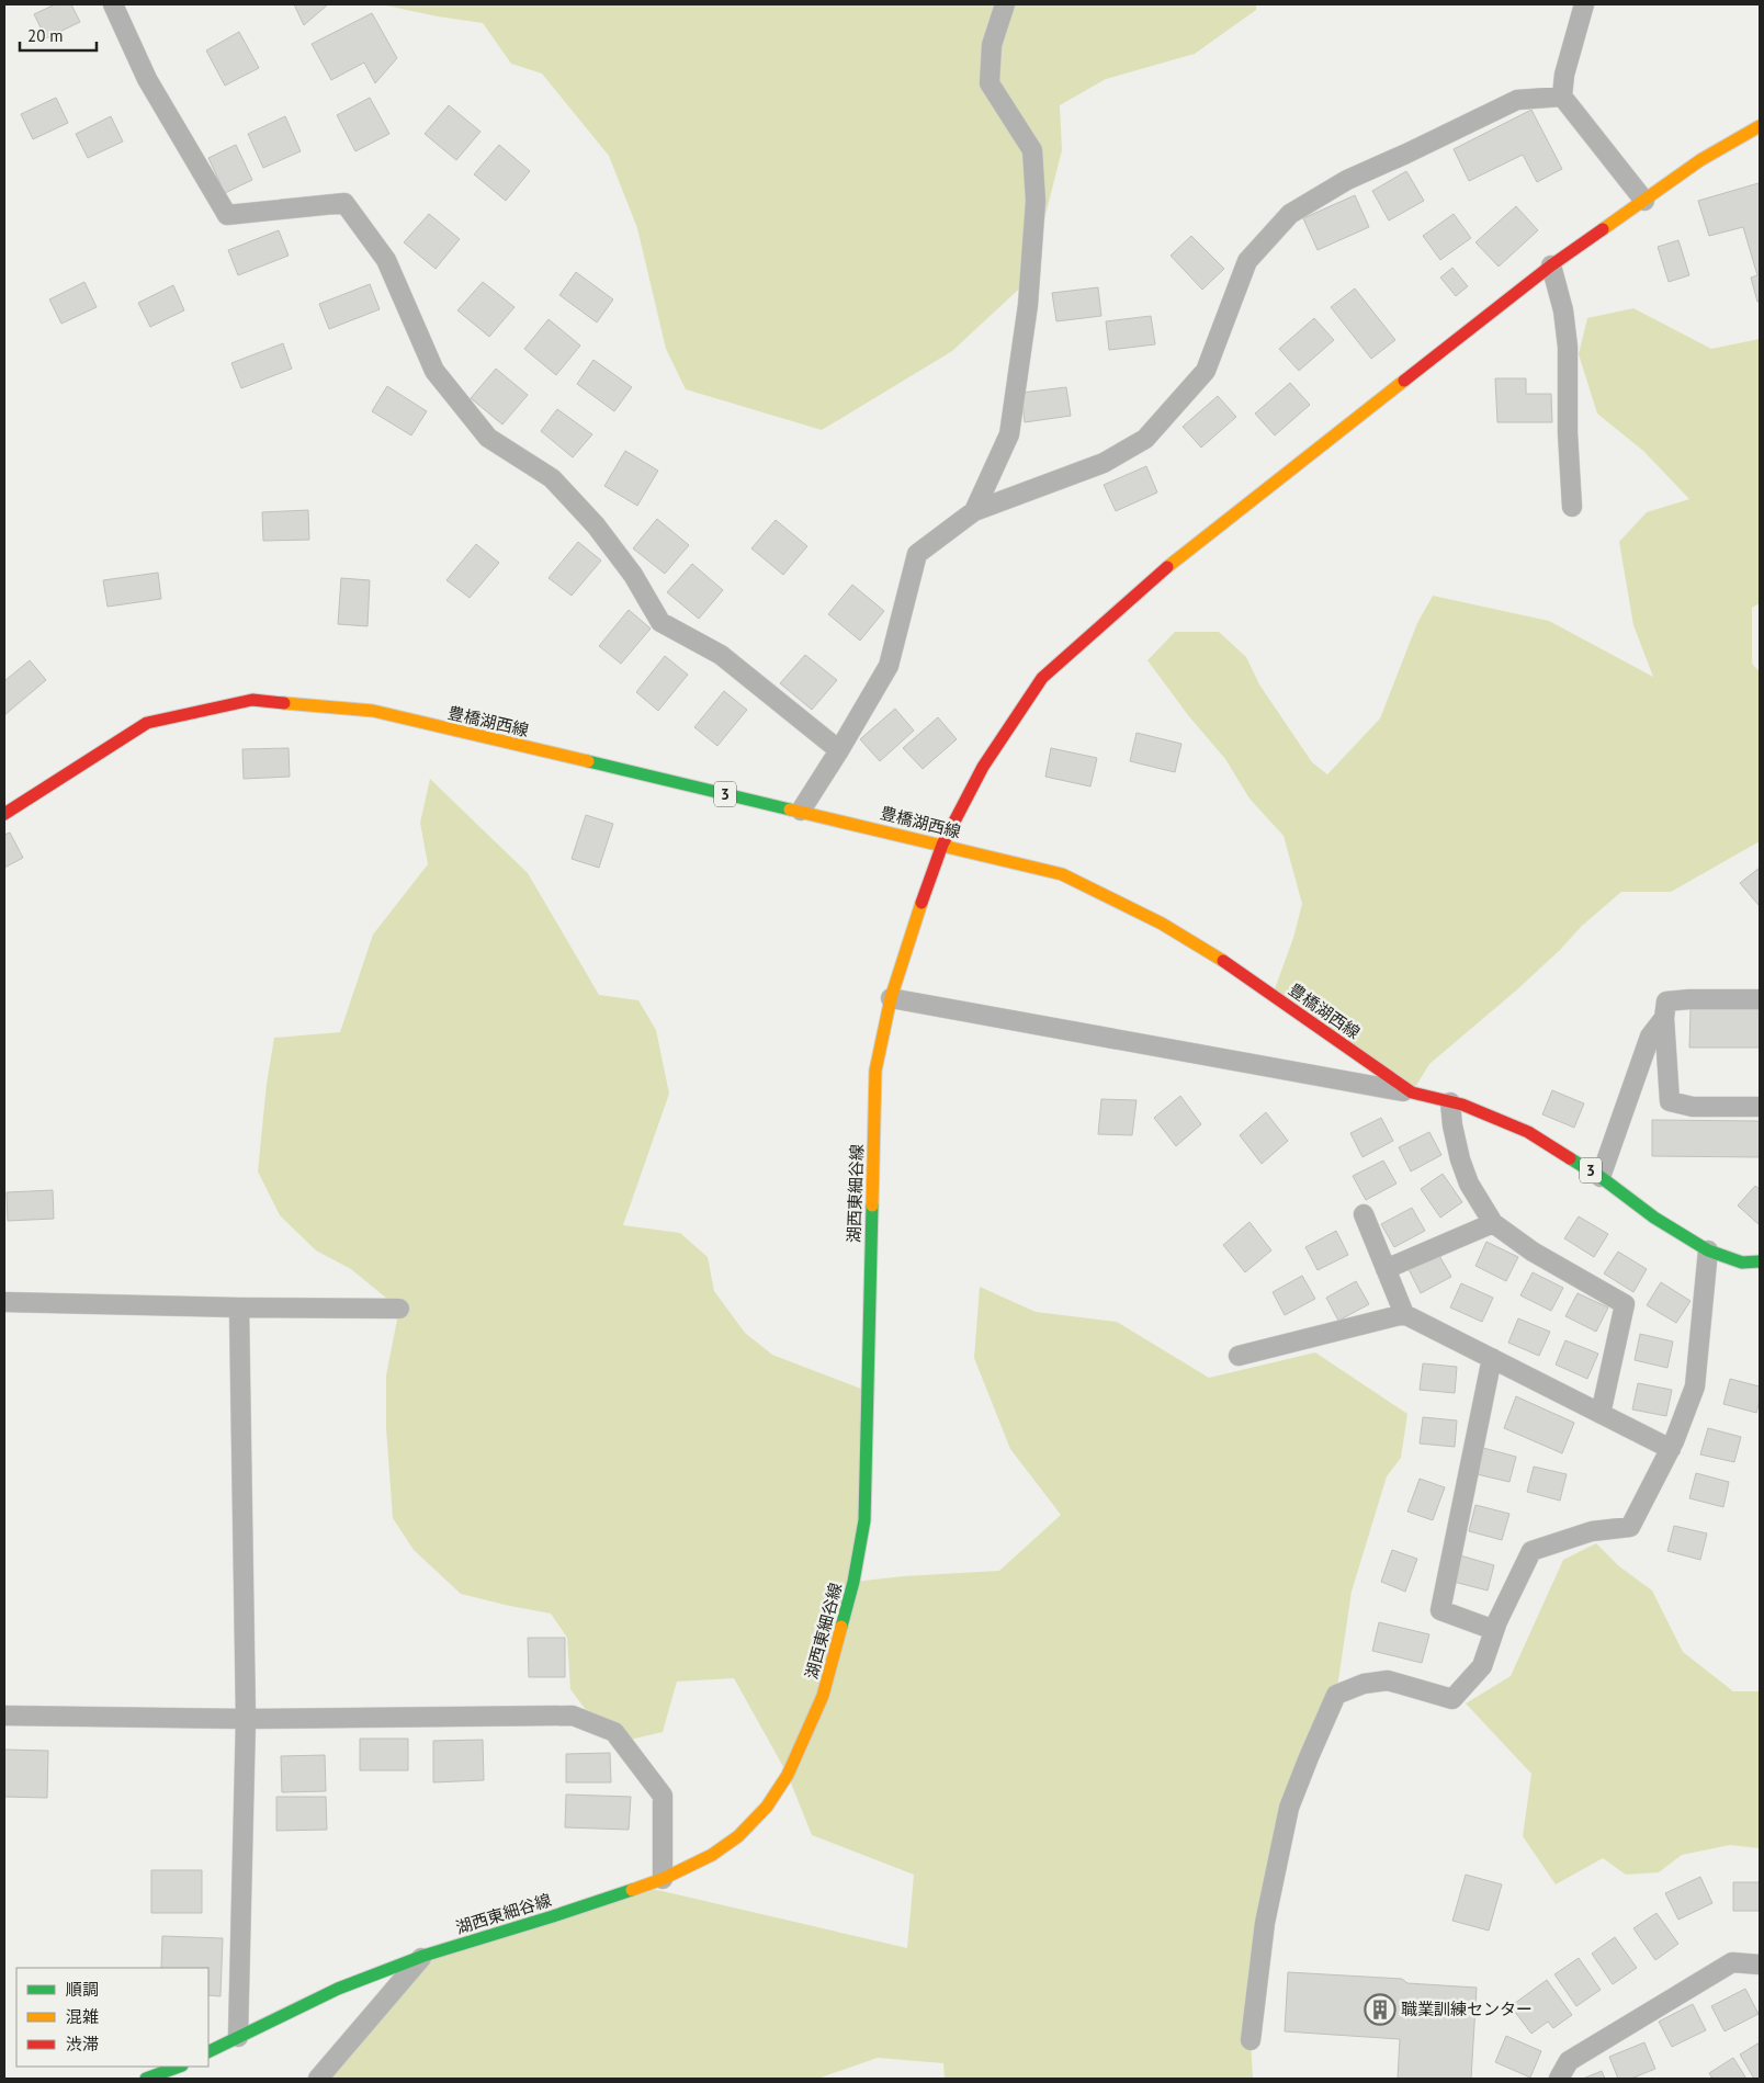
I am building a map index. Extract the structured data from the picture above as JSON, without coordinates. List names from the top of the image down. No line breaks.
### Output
{"streets":{"main road":["豊橋湖西線","3","湖西東細谷線"]},"crossings":[["豊橋湖西線","湖西東細谷線"]],"places":{"building":["職業訓練センター"]},"legend":["順調","混雑","渋滞"],"scale_bar":"20 m"}
